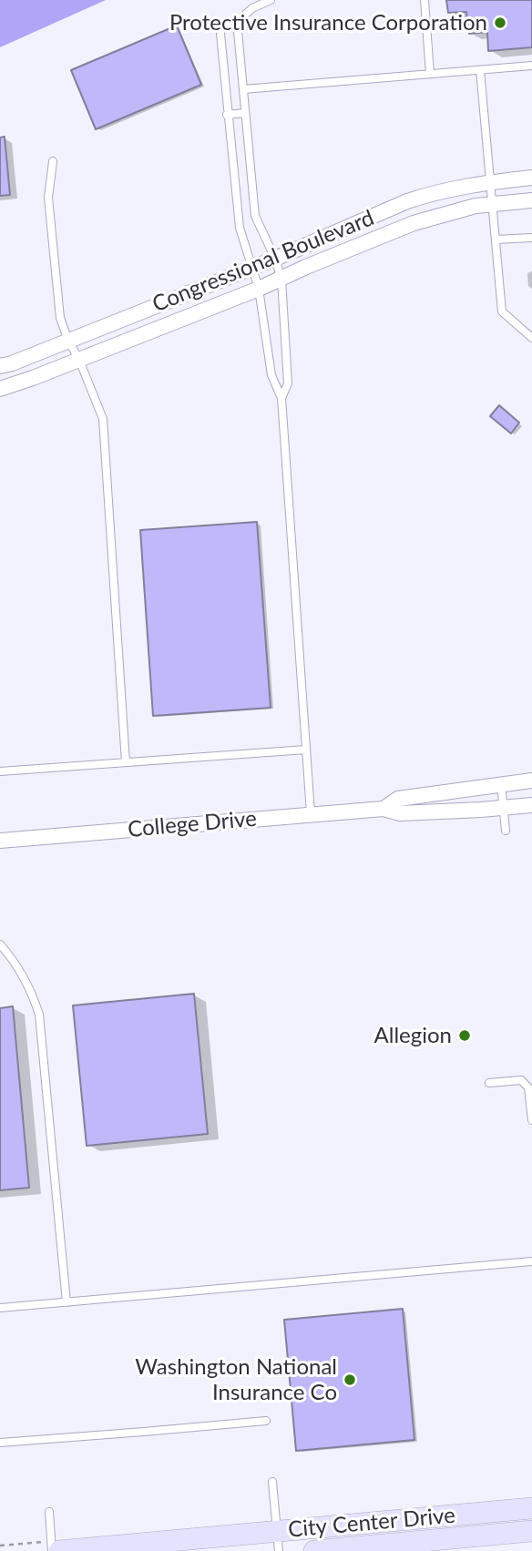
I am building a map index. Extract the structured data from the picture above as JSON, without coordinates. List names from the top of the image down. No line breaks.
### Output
{"streets":{"street":["Congressional Boulevard","College Drive","City Center Drive"]},"places":["Protective Insurance Corporation","Allegion","Washington National Insurance Co"]}
